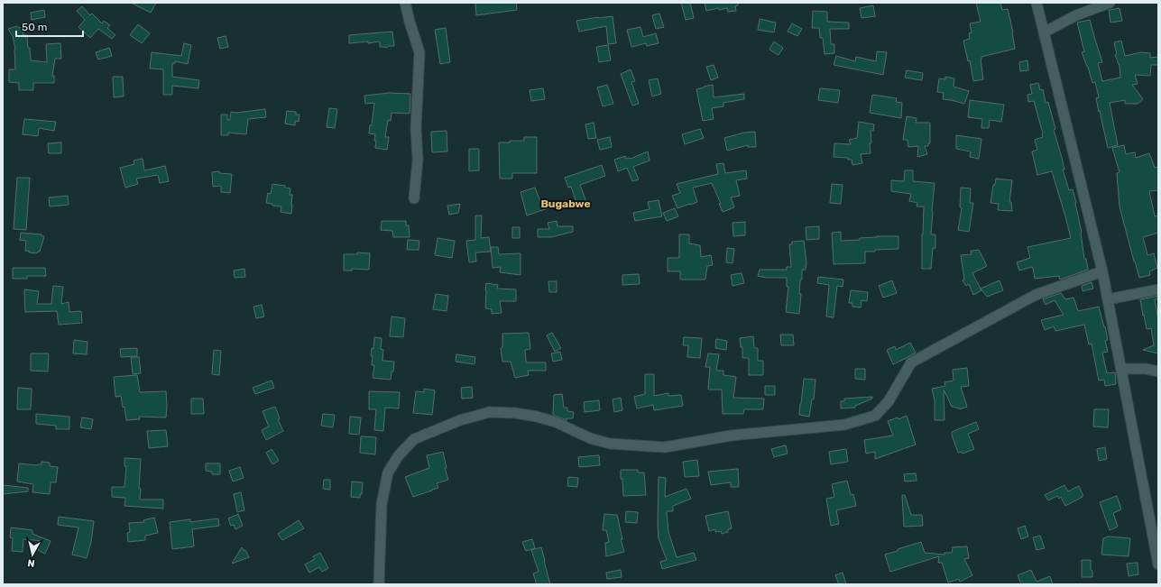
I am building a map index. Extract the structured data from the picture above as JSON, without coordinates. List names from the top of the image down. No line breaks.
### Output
{"districts":["Bugabwe"],"scale_bar":"50 m","north":"bottom"}
